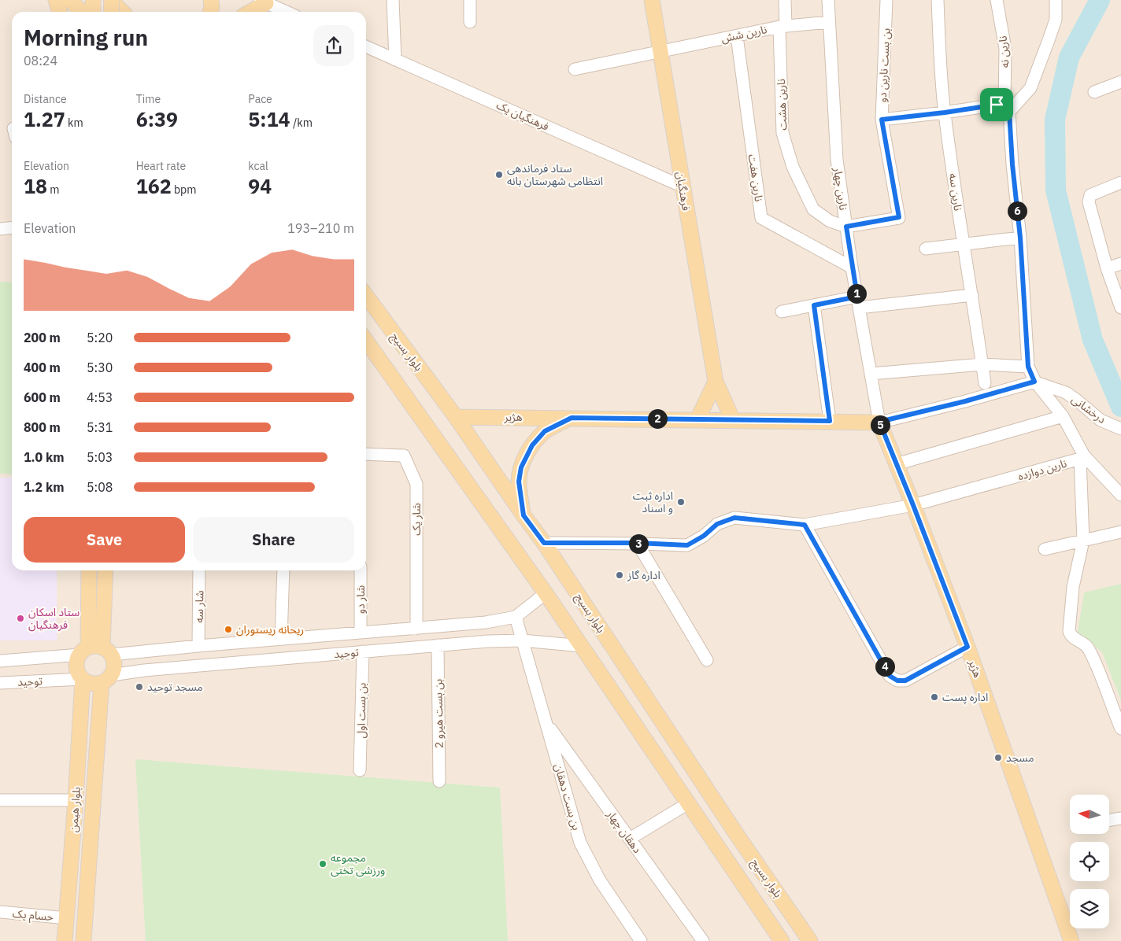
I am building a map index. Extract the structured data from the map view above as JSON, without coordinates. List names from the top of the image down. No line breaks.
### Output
{"streets":{"main road":["فرهنگیان","بلوار بسیج","هژیر","بلوار هیمن"],"street":["نارین شش","نارین نه","بن بست نارین دو","نارین هشت","فرهنگیان یک","نارین هفت","نارین چهار","نارین سه","درخشانی","نارین دوازده","شار یک","شار دو","شار سه","توحید","بن بست اول","بن بست هیرو 2","بن بست دهقان","دهقان چهار","حسام یک"]},"crossings":[["نارین شش","نارین هشت"],["نارین شش","نارین هفت"],["نارین شش","نارین چهار"],["نارین شش","فرهنگیان"],["نارین نه","درخشانی"],["بن بست نارین دو","نارین هشت"],["بن بست نارین دو","نارین چهار"],["نارین هشت","نارین چهار"],["فرهنگیان یک","فرهنگیان"],["نارین هفت","نارین چهار"],["نارین چهار","هژیر"],["فرهنگیان","هژیر"],["بلوار بسیج","هژیر"],["بلوار بسیج","نارین دوازده"],["بلوار بسیج","توحید"],["هژیر","نارین دوازده"],["شار یک","توحید"],["شار دو","توحید"],["شار سه","توحید"],["توحید","بن بست اول"],["توحید","بن بست هیرو 2"],["توحید","بن بست دهقان"],["توحید","بلوار هیمن"],["بن بست دهقان","دهقان چهار"],["بلوار هیمن","حسام یک"]],"places":["ستاد فرماندهی انتظامی شهرستان بانه","اداره ثبت و اسناد","اداره گاز","ستاد اسکان فرهنگیان","ریحانە ریستوران","مسجد توحید","اداره پست","مسجد","مجموعه ورزشی تختی"],"north":"left","page":{"heading":["Morning run","08:24"],"stats":[["Distance","1.27 km"],["Time","6:39"],["Pace","5:14 /km"],["Elevation","18 m"],["Heart rate","162 bpm"],["kcal","94"]],"pins":["6","1","2","5","3","4"],"chart":["Elevation","193–210 m"],"list":[{"name":"200 m","note":"5:20"},{"name":"400 m","note":"5:30"},{"name":"600 m","note":"4:53"},{"name":"800 m","note":"5:31"},{"name":"1.0 km","note":"5:03"},{"name":"1.2 km","note":"5:08"}],"buttons":["Save","Share"]}}
